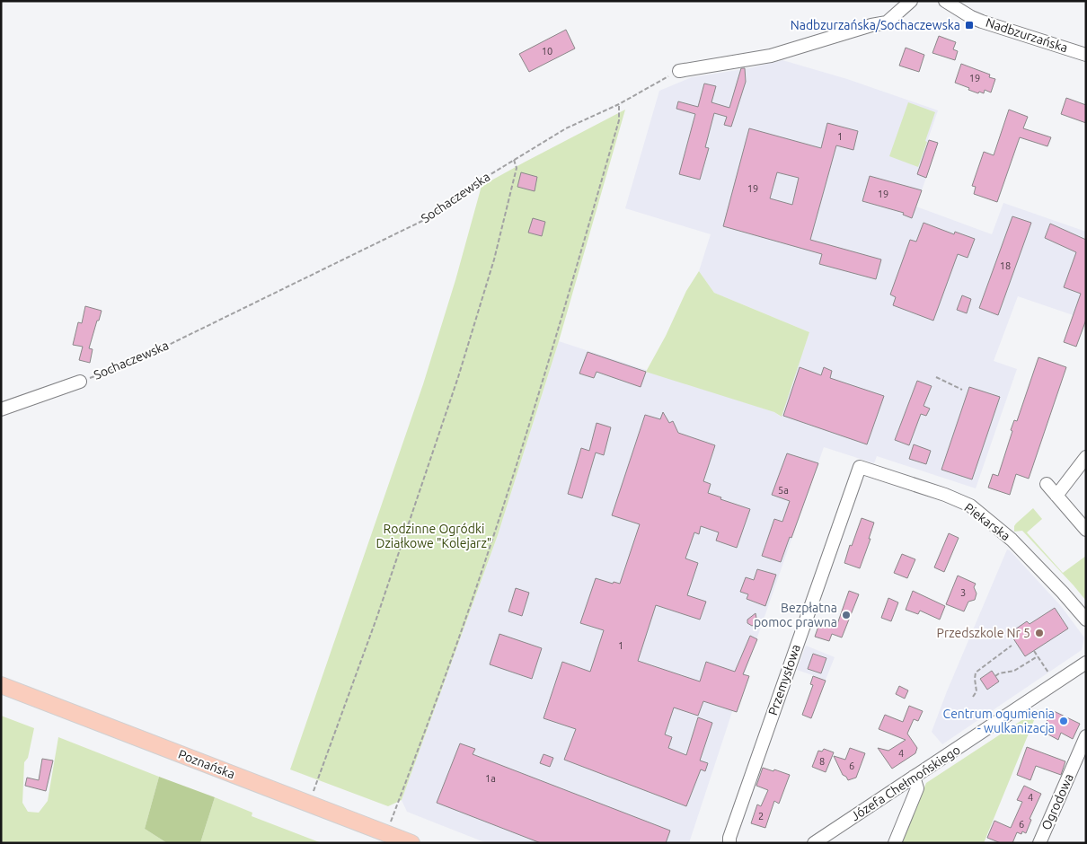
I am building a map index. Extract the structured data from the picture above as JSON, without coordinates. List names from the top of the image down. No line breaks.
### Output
{"streets":{"main road":["Poznańska"],"street":["Nadbzurzańska","Sochaczewska","Piekarska","Przemysłowa","Józefa Chełmońskiego","Ogrodowa"]},"crossings":[["Piekarska","Przemysłowa"]],"parks":["Rodzinne Ogródki Działkowe \"Kolejarz\""],"places":{"transit":["Nadbzurzańska/Sochaczewska"],"other":["Bezpłatna pomoc prawna","Przedszkole Nr 5","Centrum ogumienia - wulkanizacja"]},"house_numbers":["10","19","1","19","19","18","5a","3","1","4","8","6","1a","4","2","6"]}
